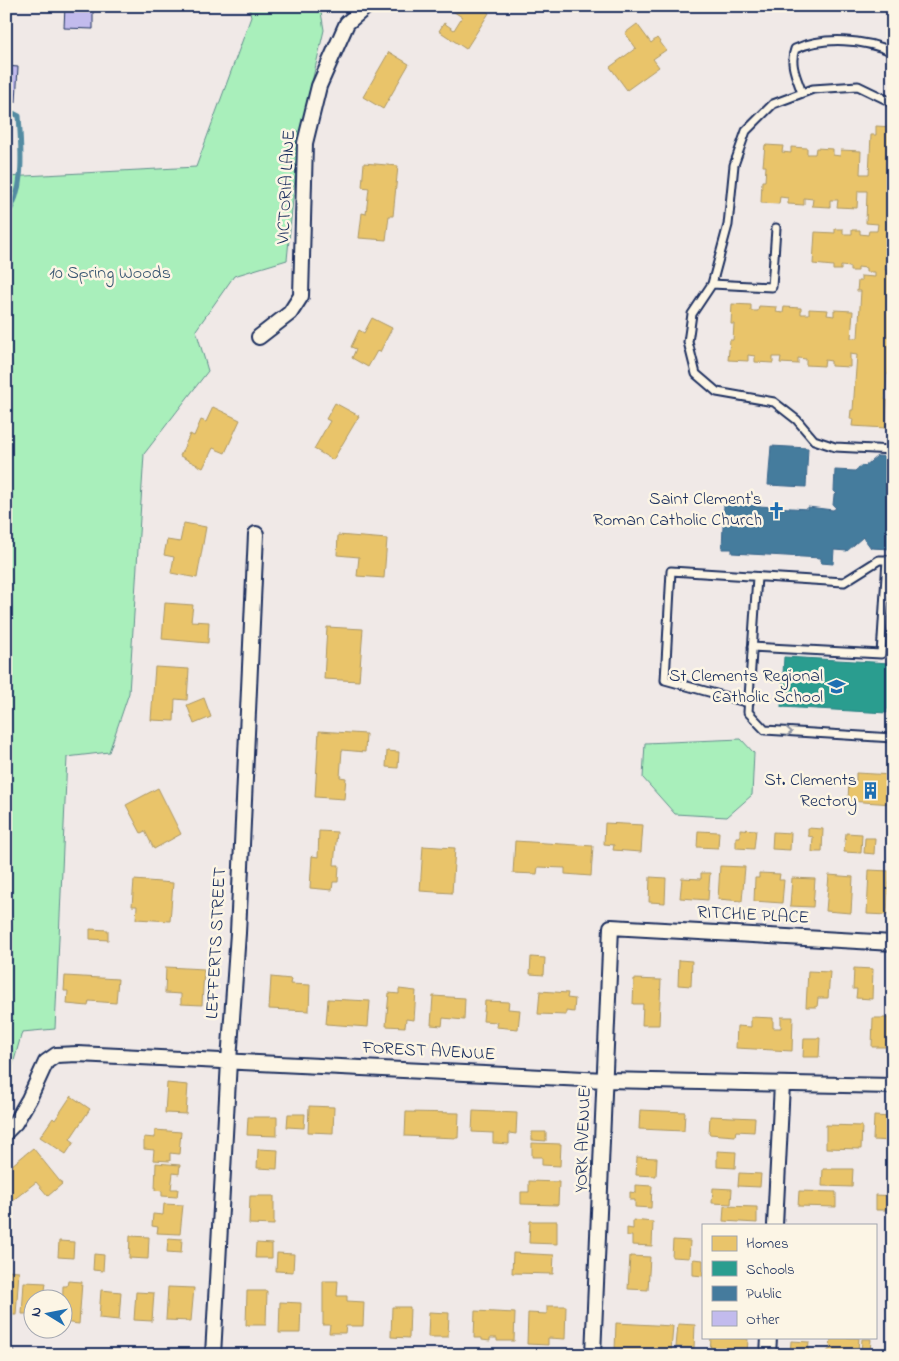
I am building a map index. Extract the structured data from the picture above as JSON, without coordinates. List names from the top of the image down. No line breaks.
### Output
{"streets":{"street":["VICTORIA LANE","RITCHIE PLACE","LEFFERTS STREET","FOREST AVENUE","YORK AVENUE"]},"crossings":[["RITCHIE PLACE","YORK AVENUE"],["LEFFERTS STREET","FOREST AVENUE"],["FOREST AVENUE","YORK AVENUE"]],"parks":["10 Spring Woods"],"places":{"church":["Saint Clement's Roman Catholic Church"],"school or university":["St Clements Regional Catholic School"],"building":["St. Clements Rectory"]},"legend":["Homes","Schools","Public","Other"],"north":"left"}
